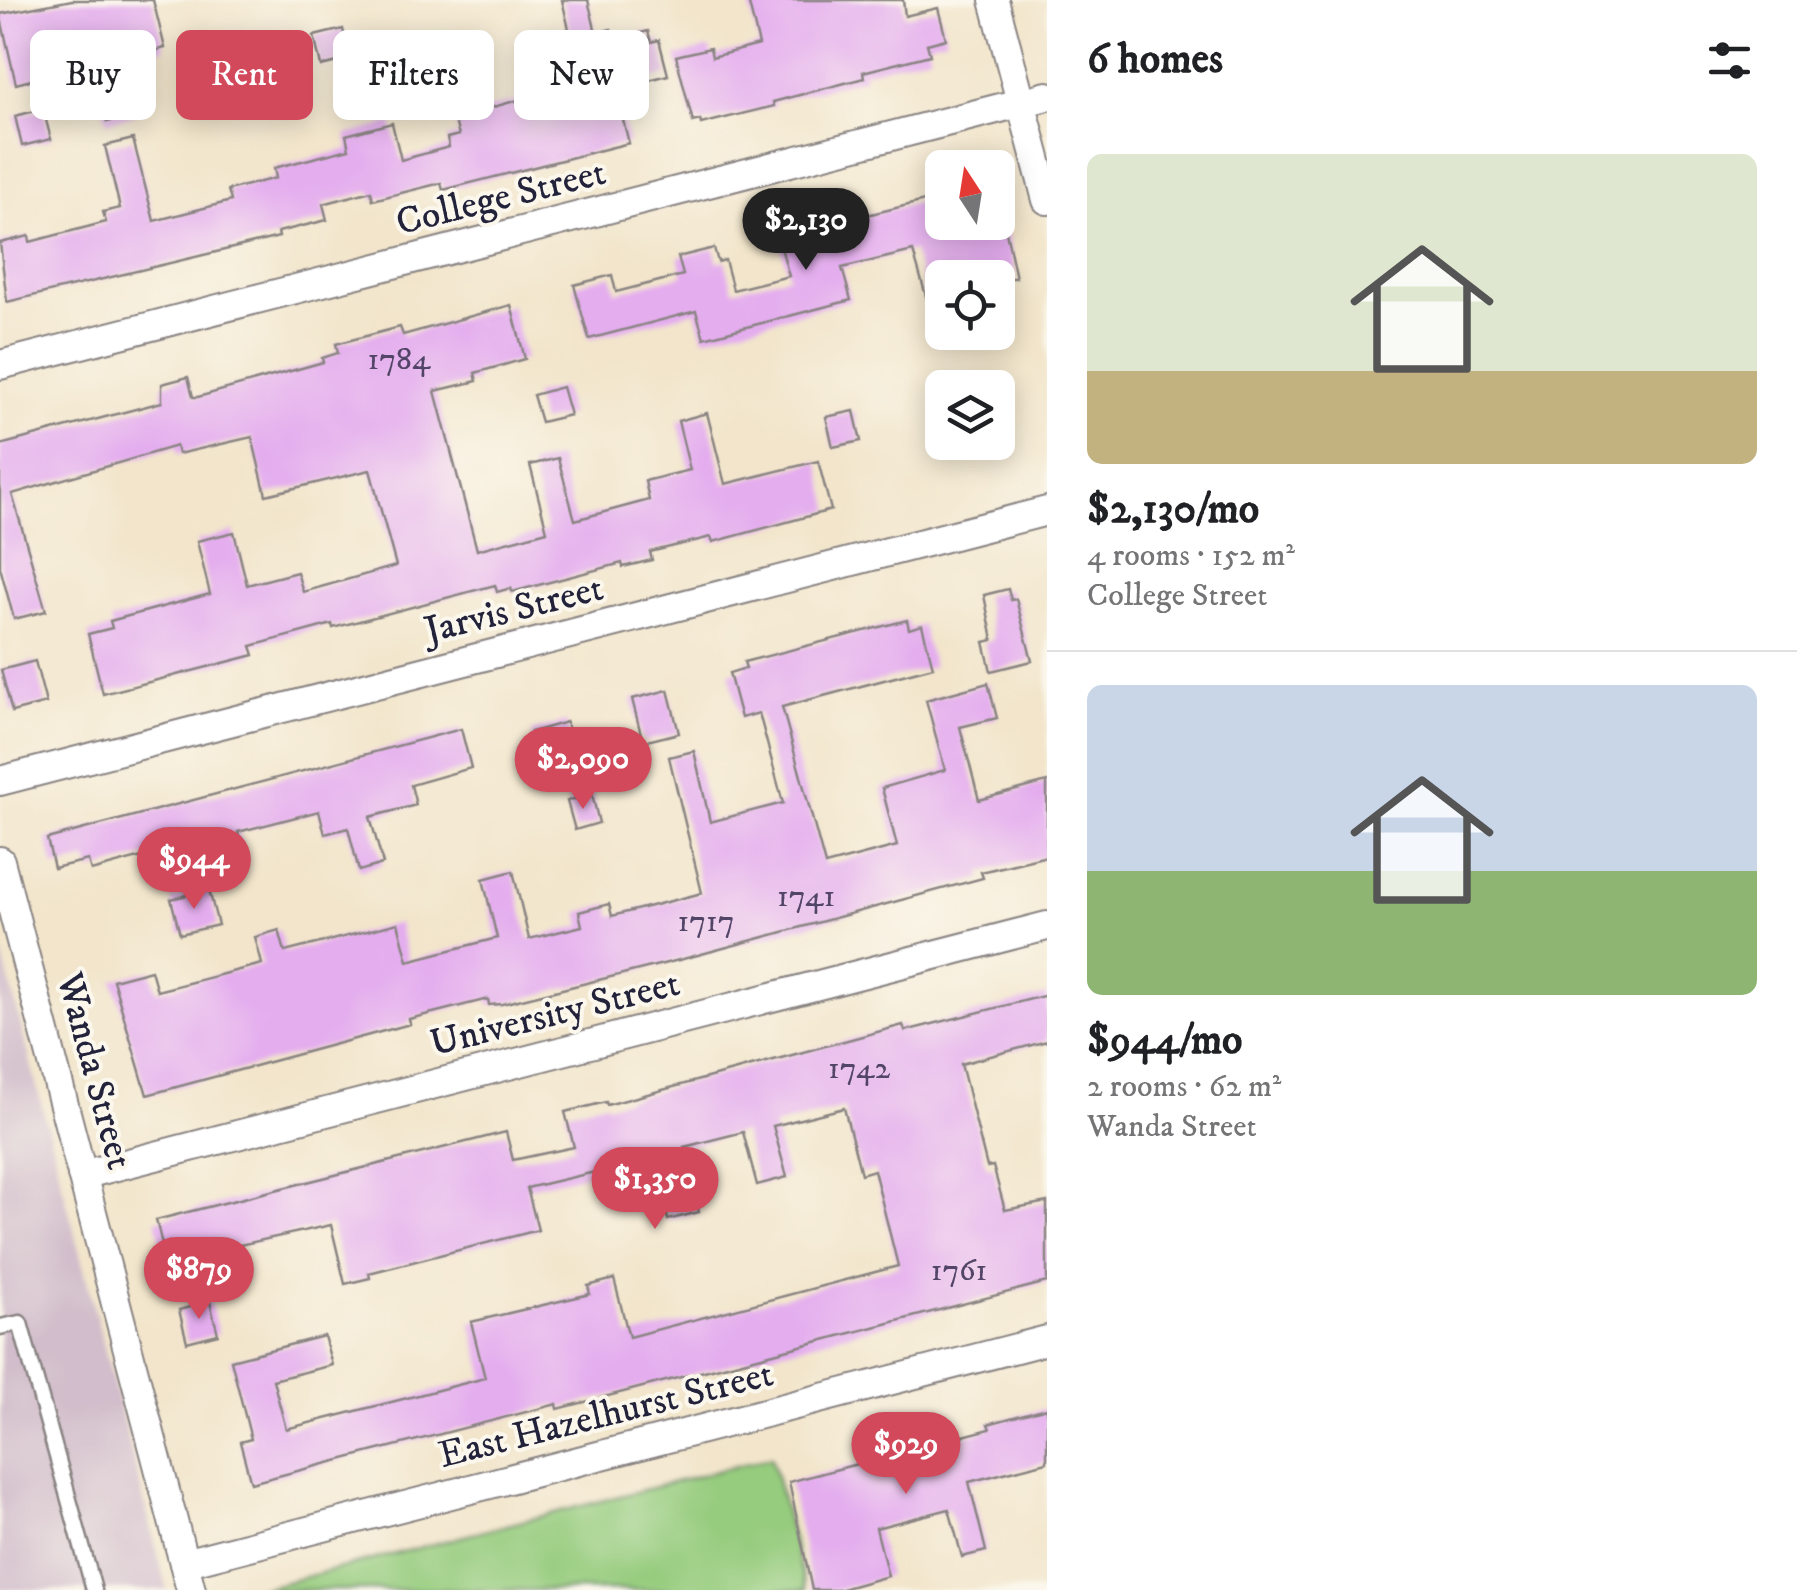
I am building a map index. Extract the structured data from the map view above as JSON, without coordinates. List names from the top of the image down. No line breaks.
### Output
{"streets":{"street":["College Street","Jarvis Street","University Street","Wanda Street","East Hazelhurst Street"]},"crossings":[["University Street","Wanda Street"],["Wanda Street","East Hazelhurst Street"]],"house_numbers":["1784","1741","1717","1742","1761"],"north":"top","page":{"heading":"6 homes","chip":["Buy","Rent","Filters","New"],"list":[{"name":"$2,130/mo","note":"4 rooms · 152 m² · College Street"},{"name":"$944/mo","note":"2 rooms · 62 m² · Wanda Street"}],"price":["$2,130","$2,090","$944","$1,350","$879","$929"]}}
